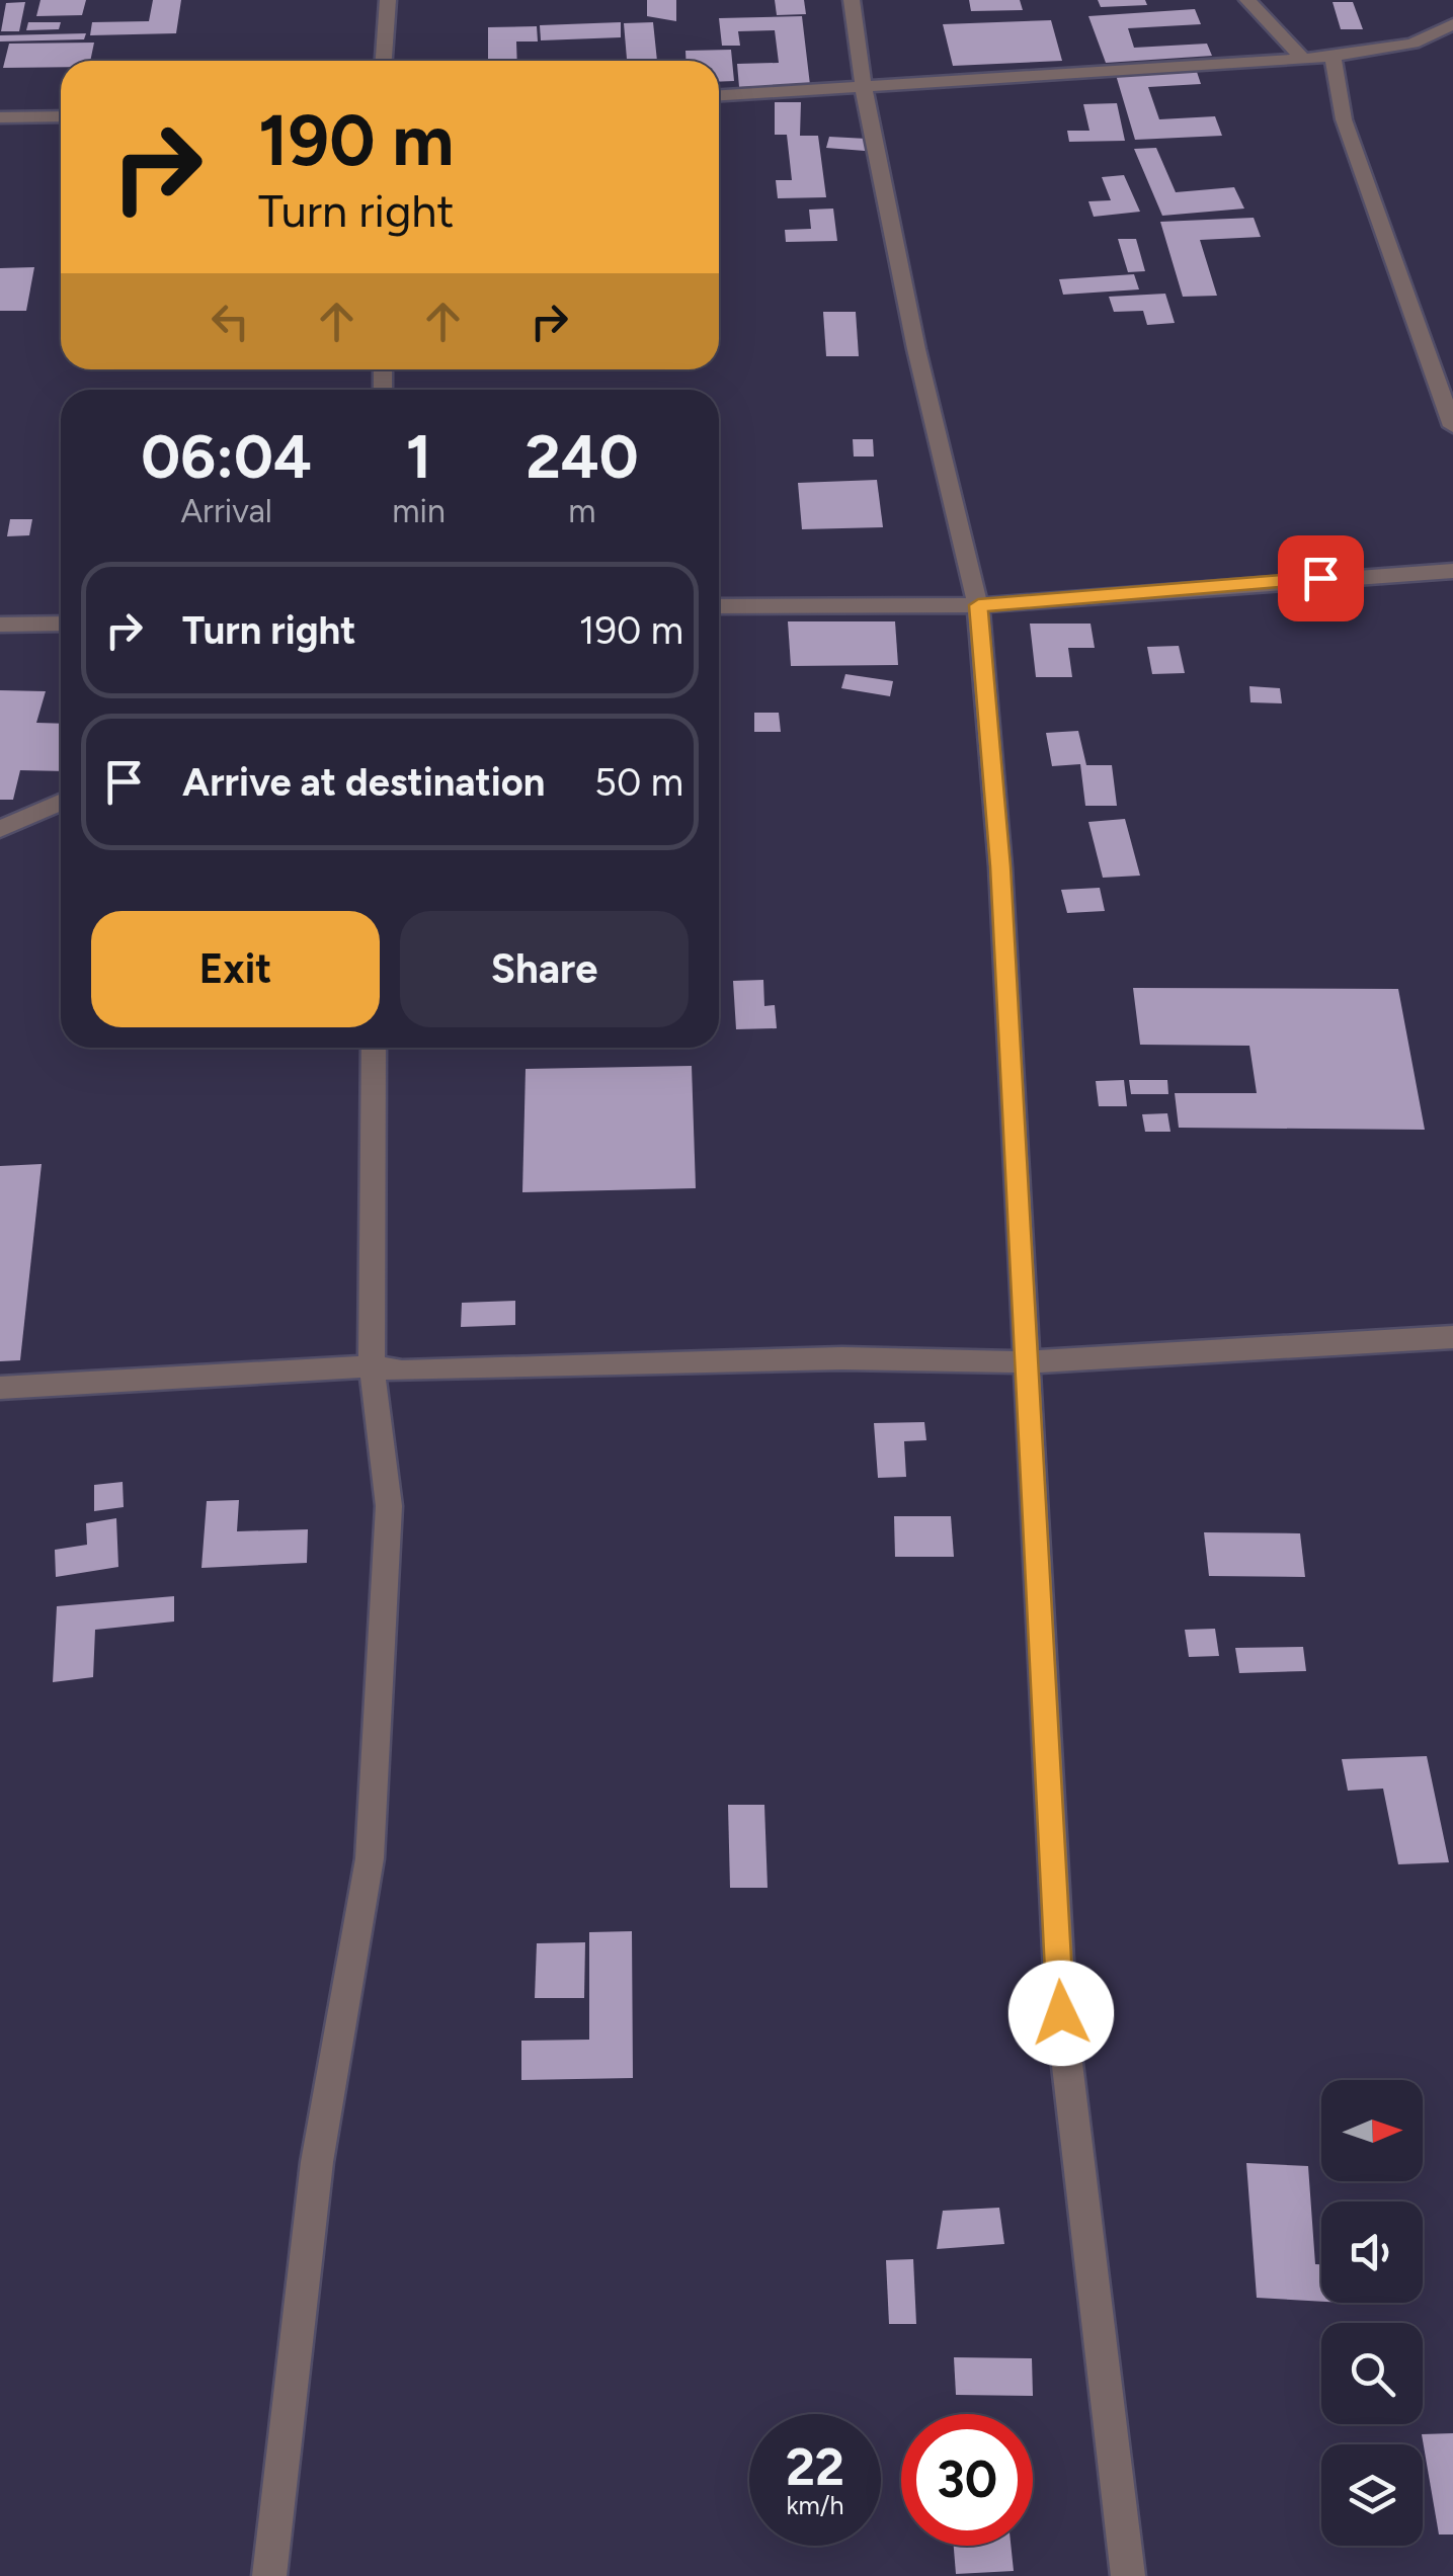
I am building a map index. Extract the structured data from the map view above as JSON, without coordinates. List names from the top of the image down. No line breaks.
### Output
{"north":"right","page":{"turn":["190 m","Turn right"],"eta":["06:04","Arrival","1","min","240","m"],"list":[{"name":"Turn right","value":"190 m"},{"name":"Arrive at destination","value":"50 m"}],"buttons":["Exit","Share"],"speed":"22 km/h","limit":"30"}}
